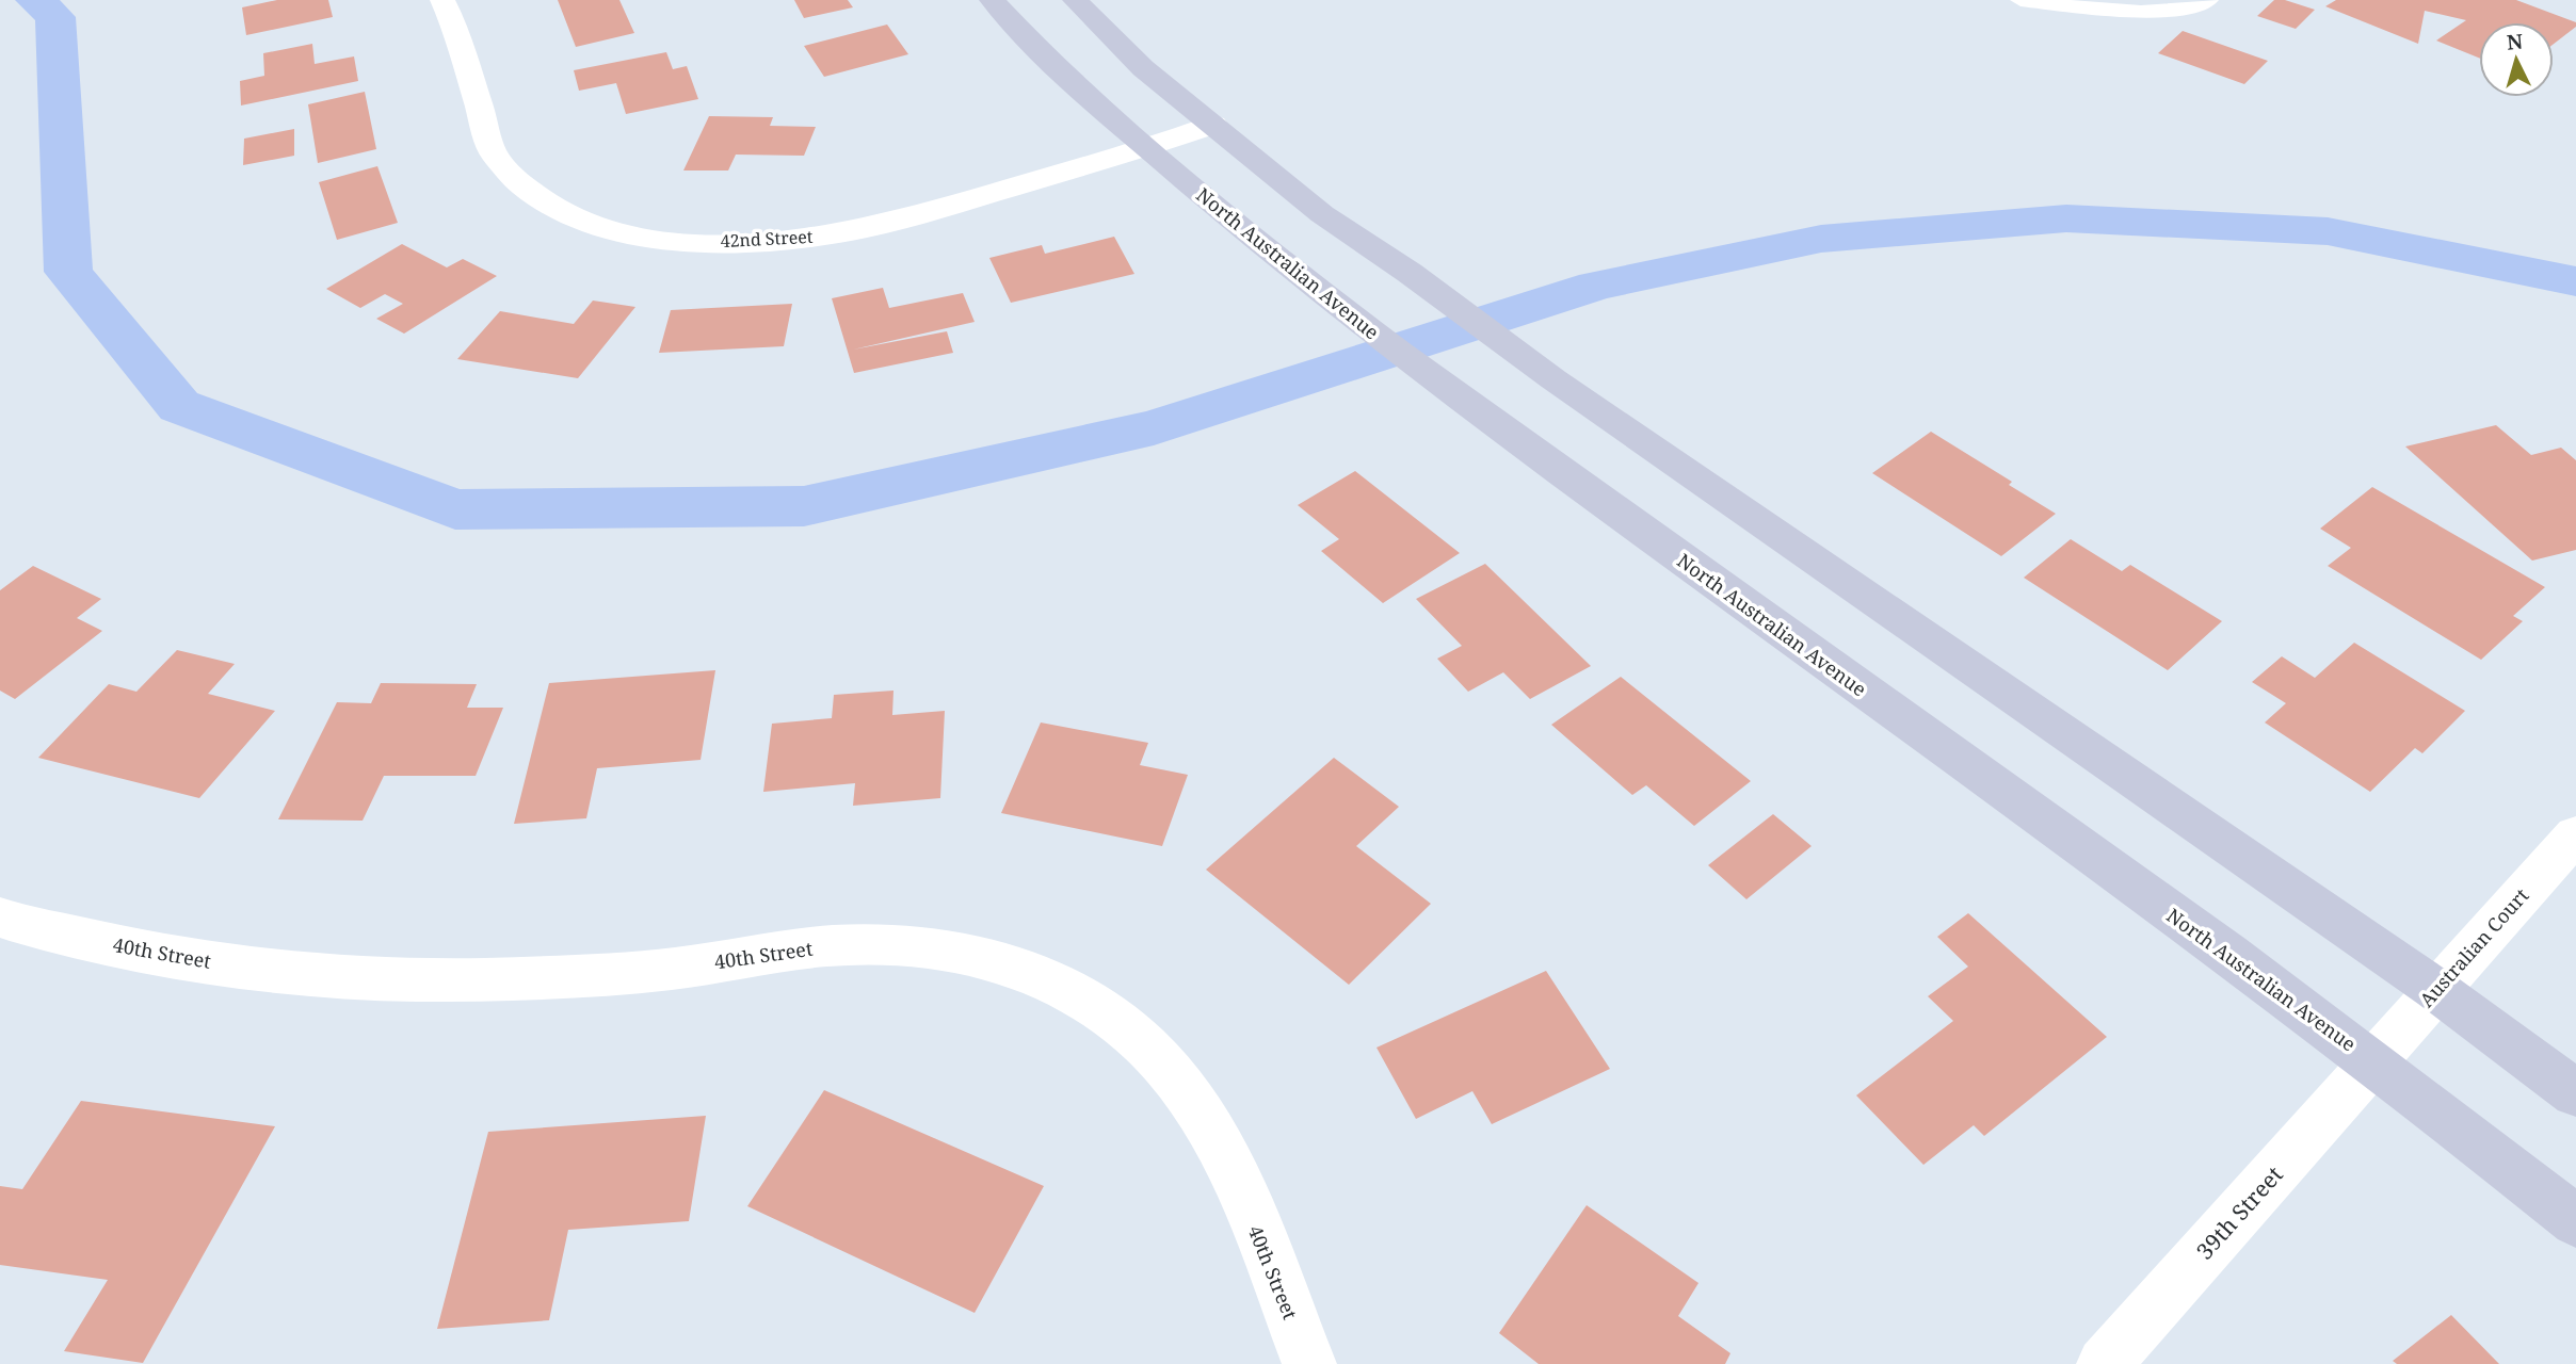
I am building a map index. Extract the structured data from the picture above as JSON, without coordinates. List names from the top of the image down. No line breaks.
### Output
{"streets":{"main road":["North Australian Avenue"],"street":["42nd Street","Australian Court","40th Street","39th Street"]},"crossings":[["42nd Street","North Australian Avenue"],["North Australian Avenue","Australian Court"],["North Australian Avenue","39th Street"],["Australian Court","39th Street"]],"north":"top"}
